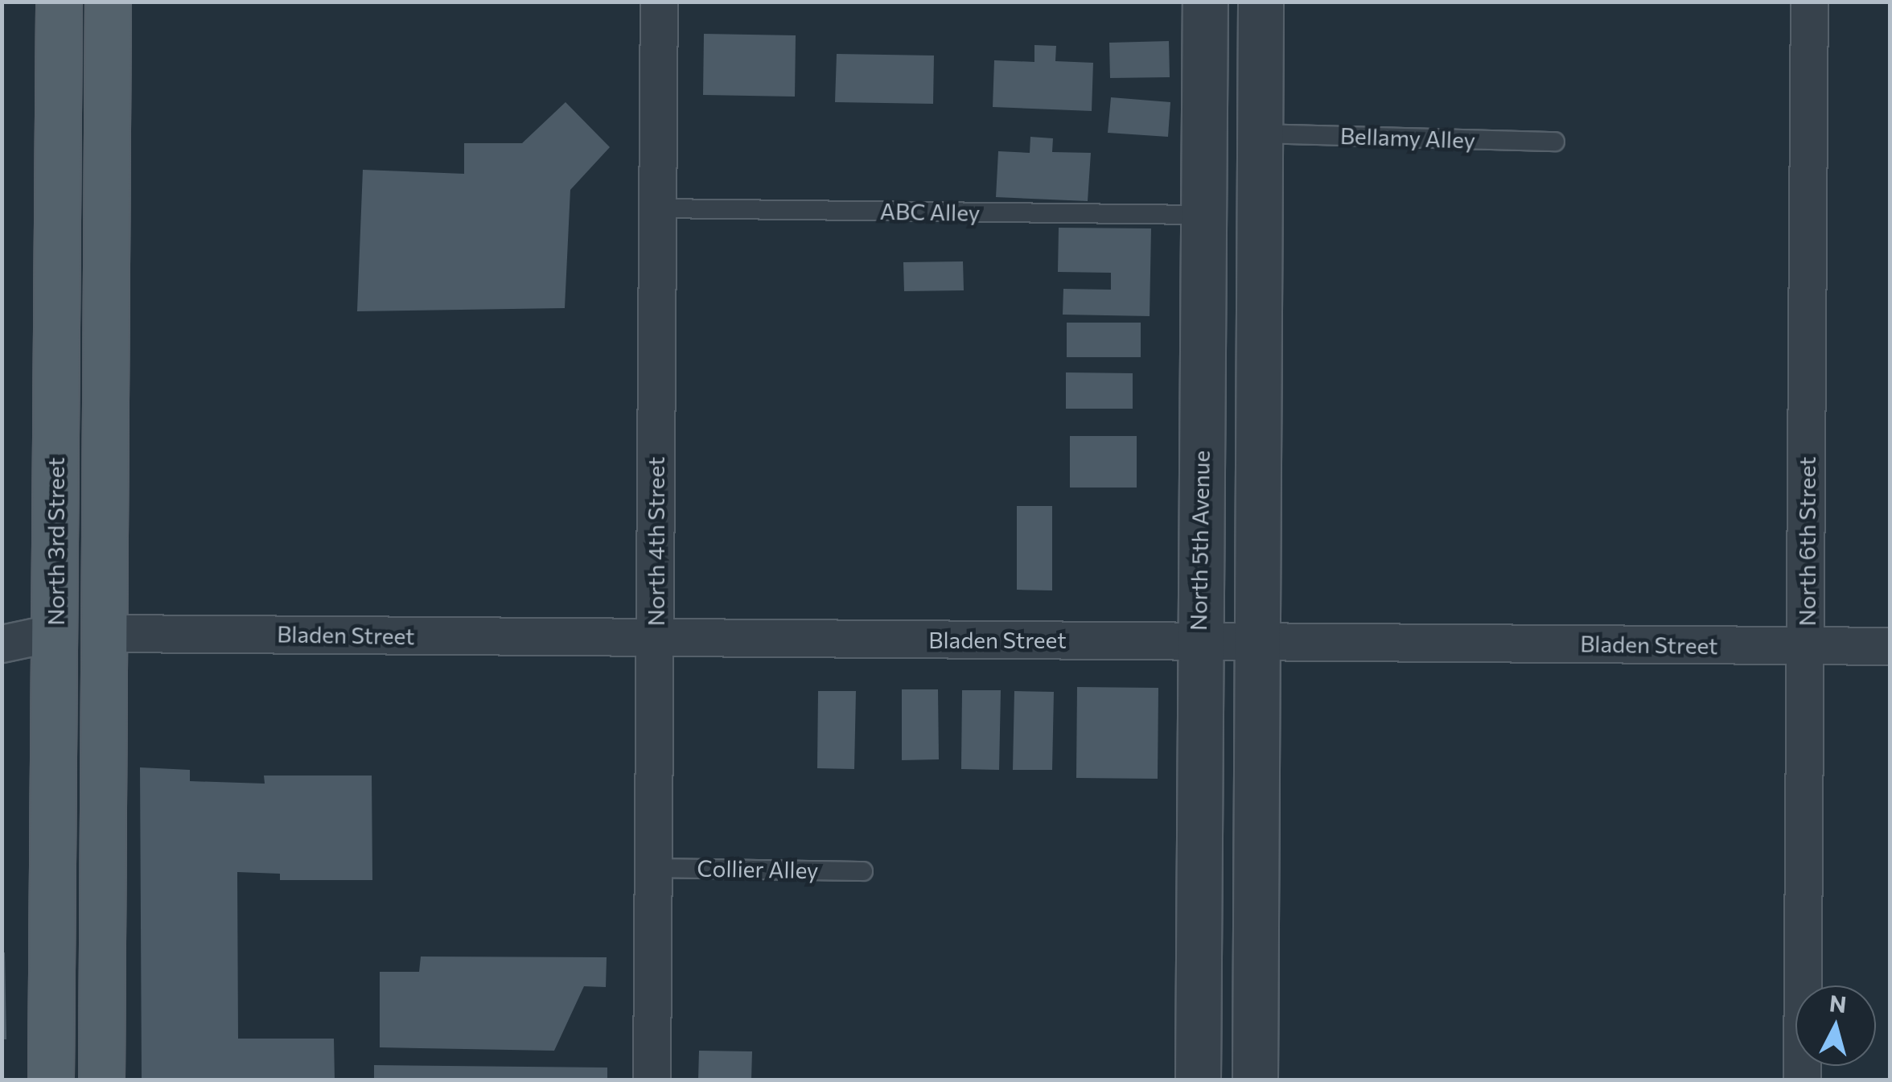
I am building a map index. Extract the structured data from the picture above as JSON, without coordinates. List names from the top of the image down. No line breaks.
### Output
{"streets":{"main road":["North 3rd Street"],"street":["North 5th Avenue","North 4th Street","North 6th Street","Bladen Street"],"lane":["Bellamy Alley","ABC Alley","Collier Alley"]},"crossings":[["ABC Alley","North 5th Avenue"],["ABC Alley","North 4th Street"],["North 5th Avenue","Bladen Street"],["North 4th Street","Bladen Street"],["North 4th Street","Collier Alley"],["North 6th Street","Bladen Street"]],"north":"top"}
